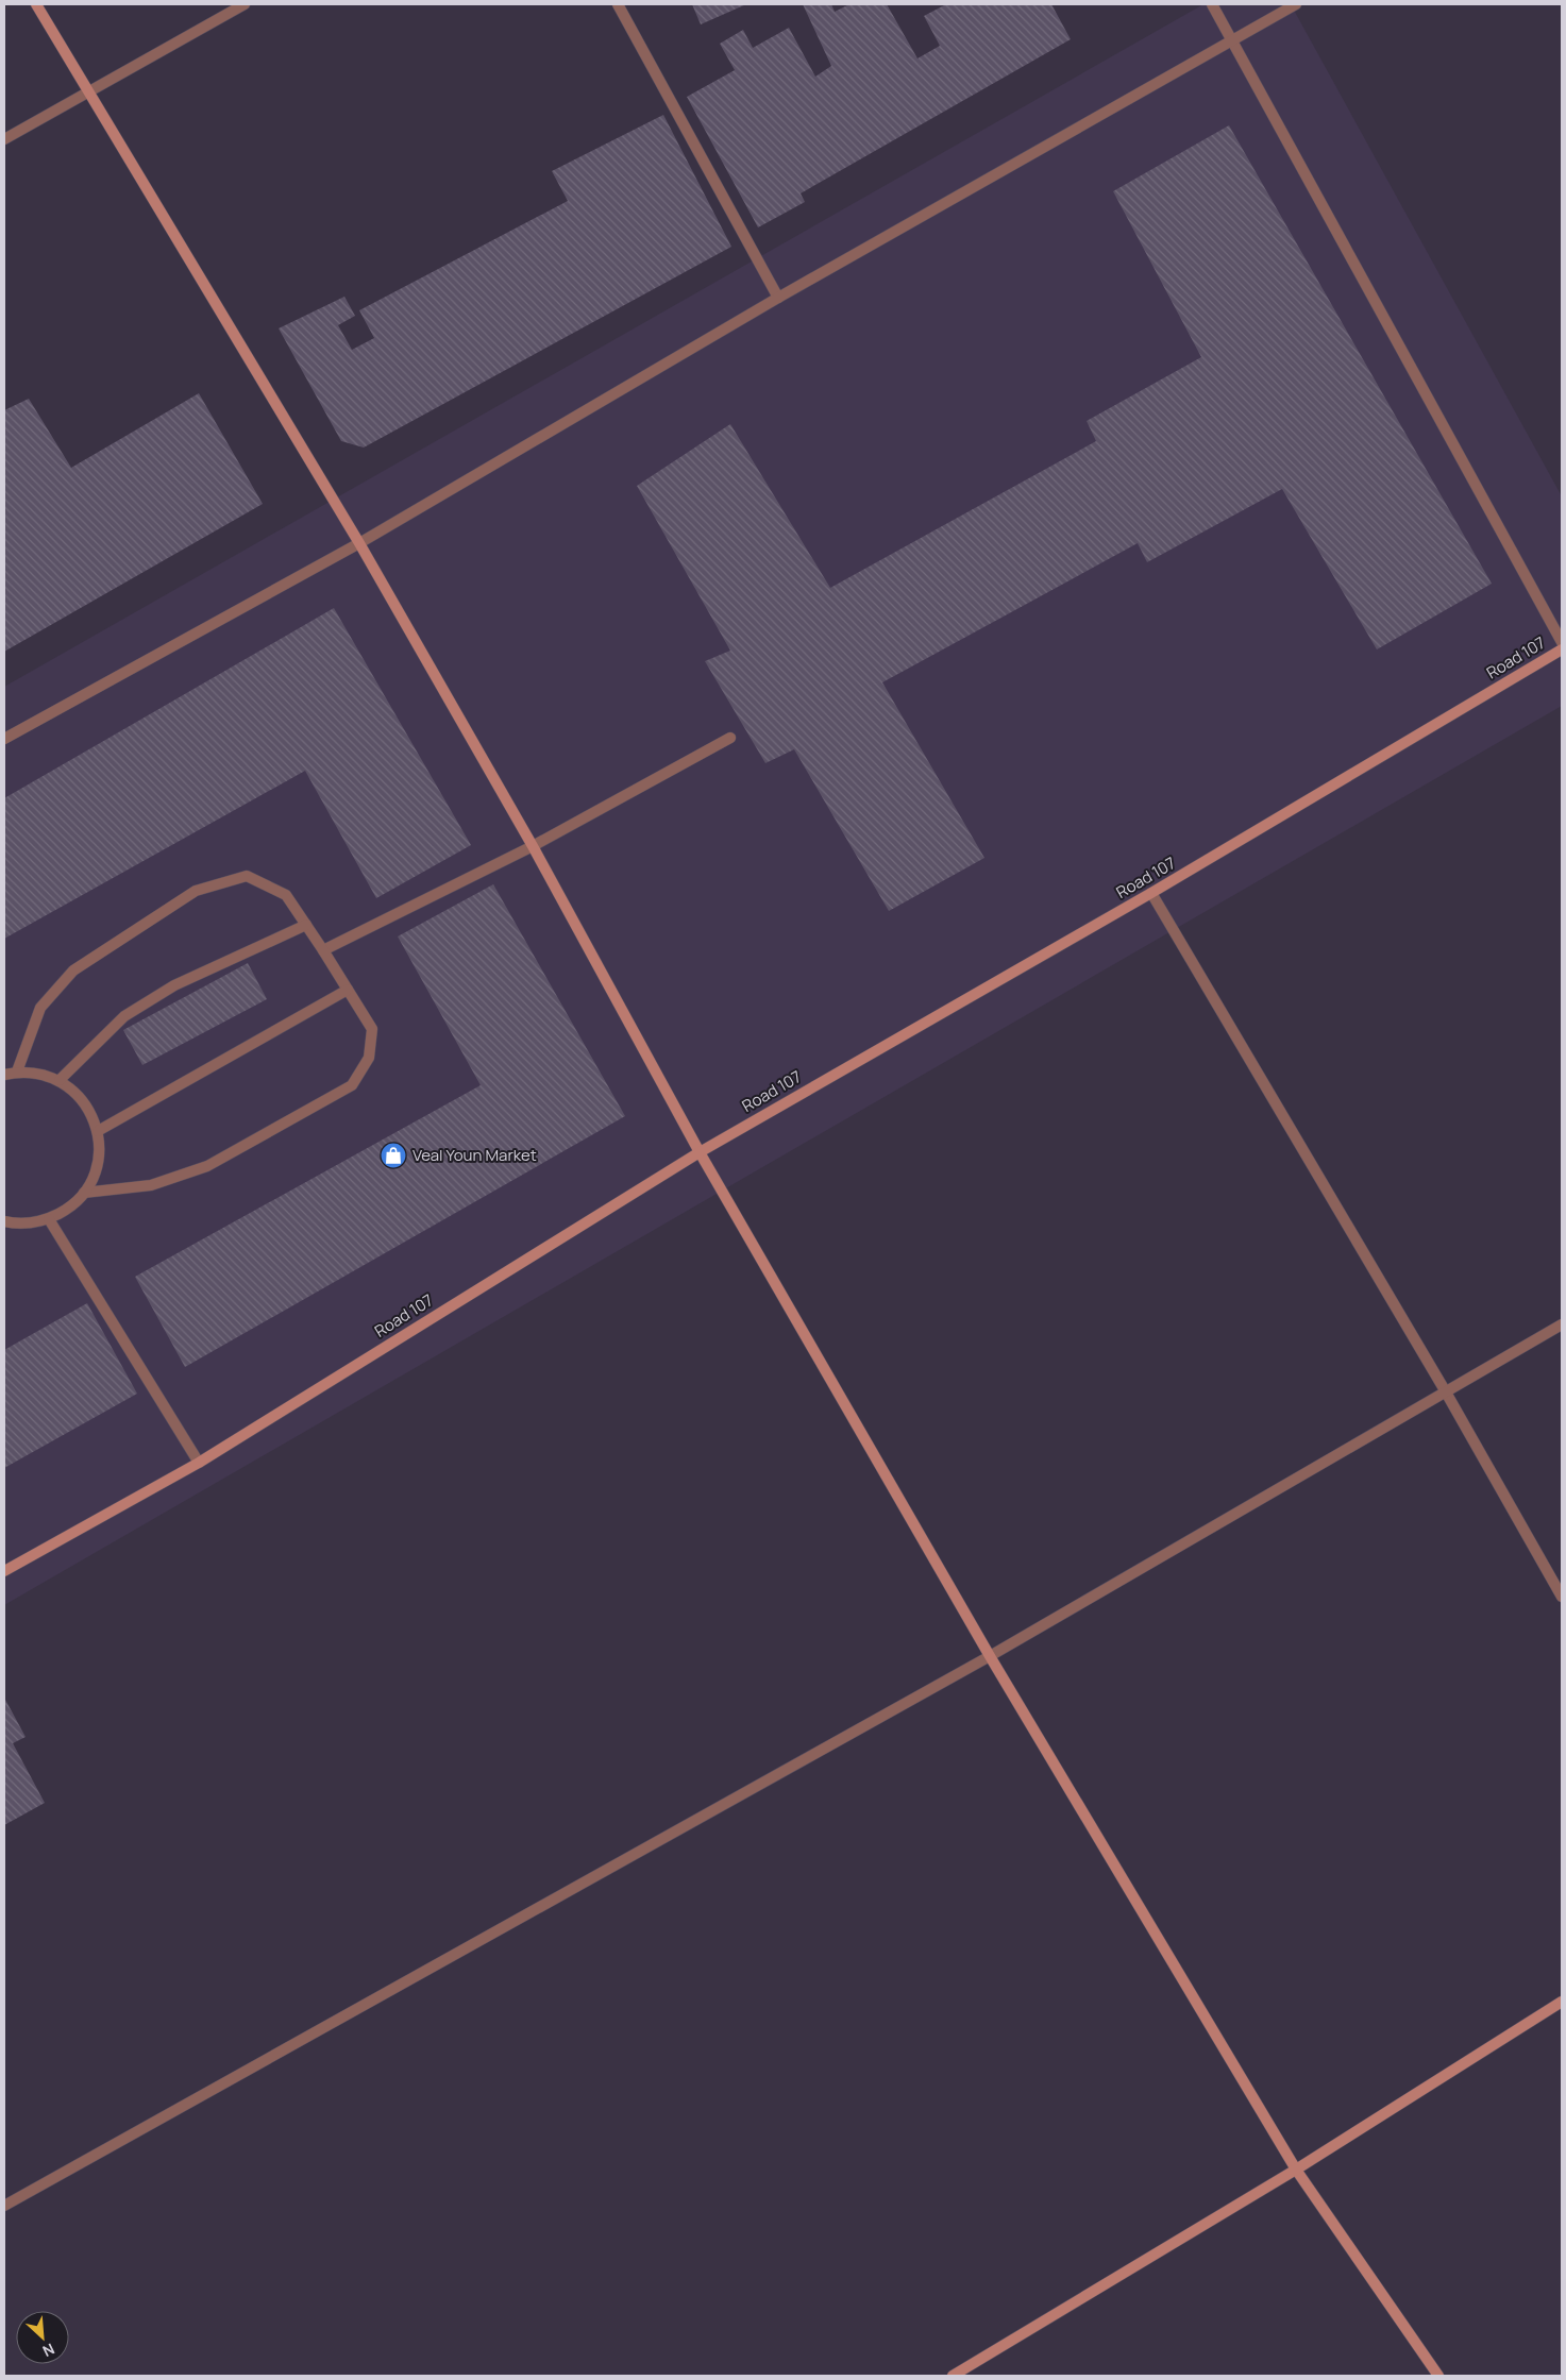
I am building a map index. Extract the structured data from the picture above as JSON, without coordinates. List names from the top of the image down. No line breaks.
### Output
{"streets":{"street":["Road 107"]},"places":{"shop":["Veal Youn Market"]},"north":"bottom right"}
